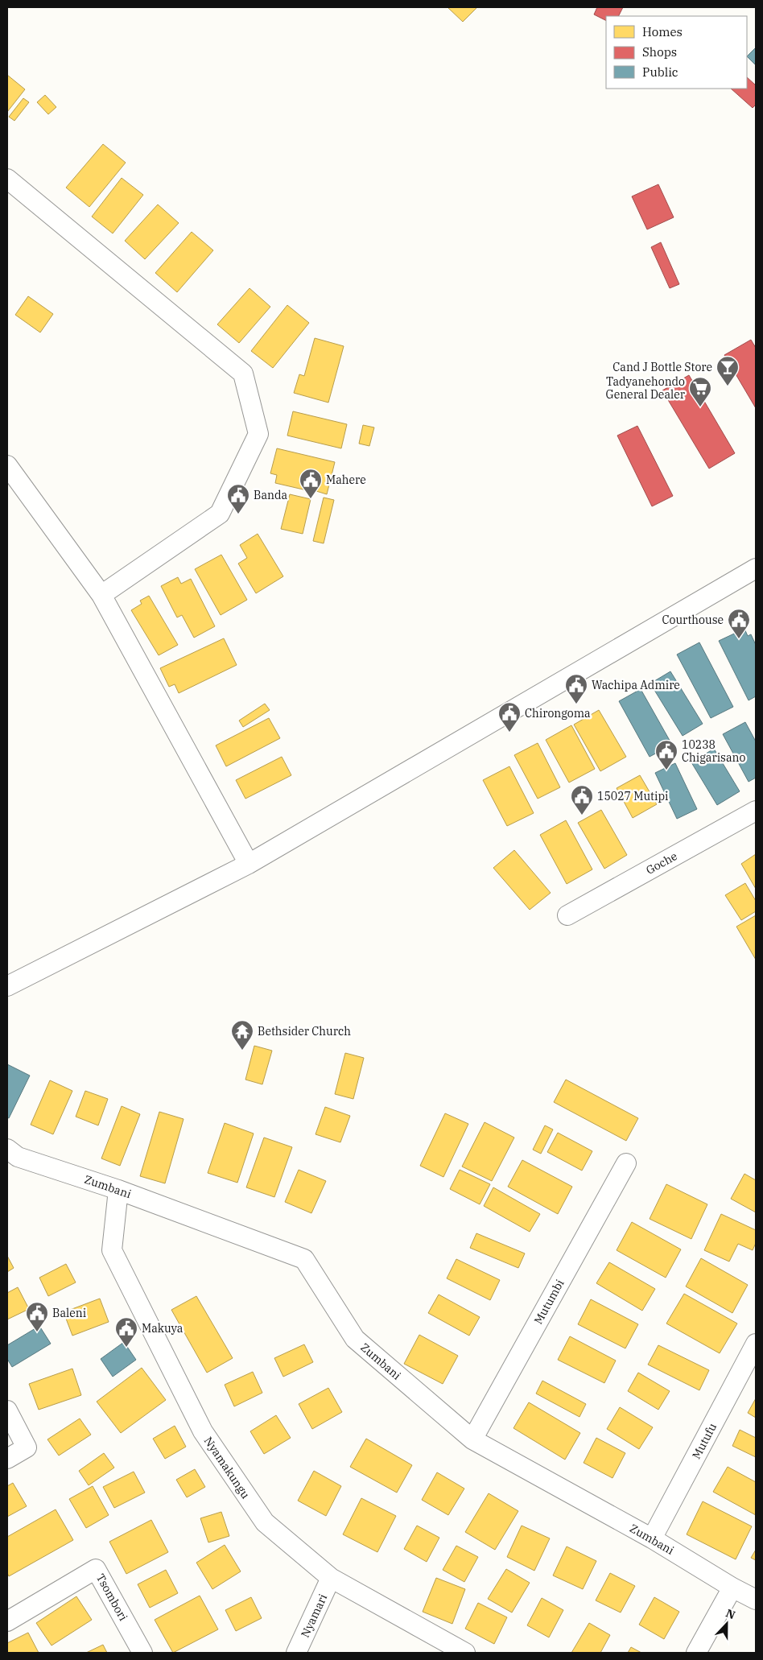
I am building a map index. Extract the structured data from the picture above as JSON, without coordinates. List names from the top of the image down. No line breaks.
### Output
{"streets":{"street":["Goche","Zumbani","Mutumbi","Mutufu","Nyamakungu","Tsombori","Nyamari"]},"crossings":[["Zumbani","Mutumbi"],["Zumbani","Mutufu"],["Zumbani","Nyamakungu"],["Nyamakungu","Nyamari"]],"places":{"bar":["Cand J Bottle Store"],"supermarket":["Tadyanehondo General Dealer"],"public building":["Mahere","Banda","Courthouse","Wachipa Admire","Chirongoma","10238 Chigarisano","15027 Mutipi","Baleni","Makuya"],"temple":["Bethsider Church"]},"legend":["Homes","Shops","Public"],"north":"top"}
